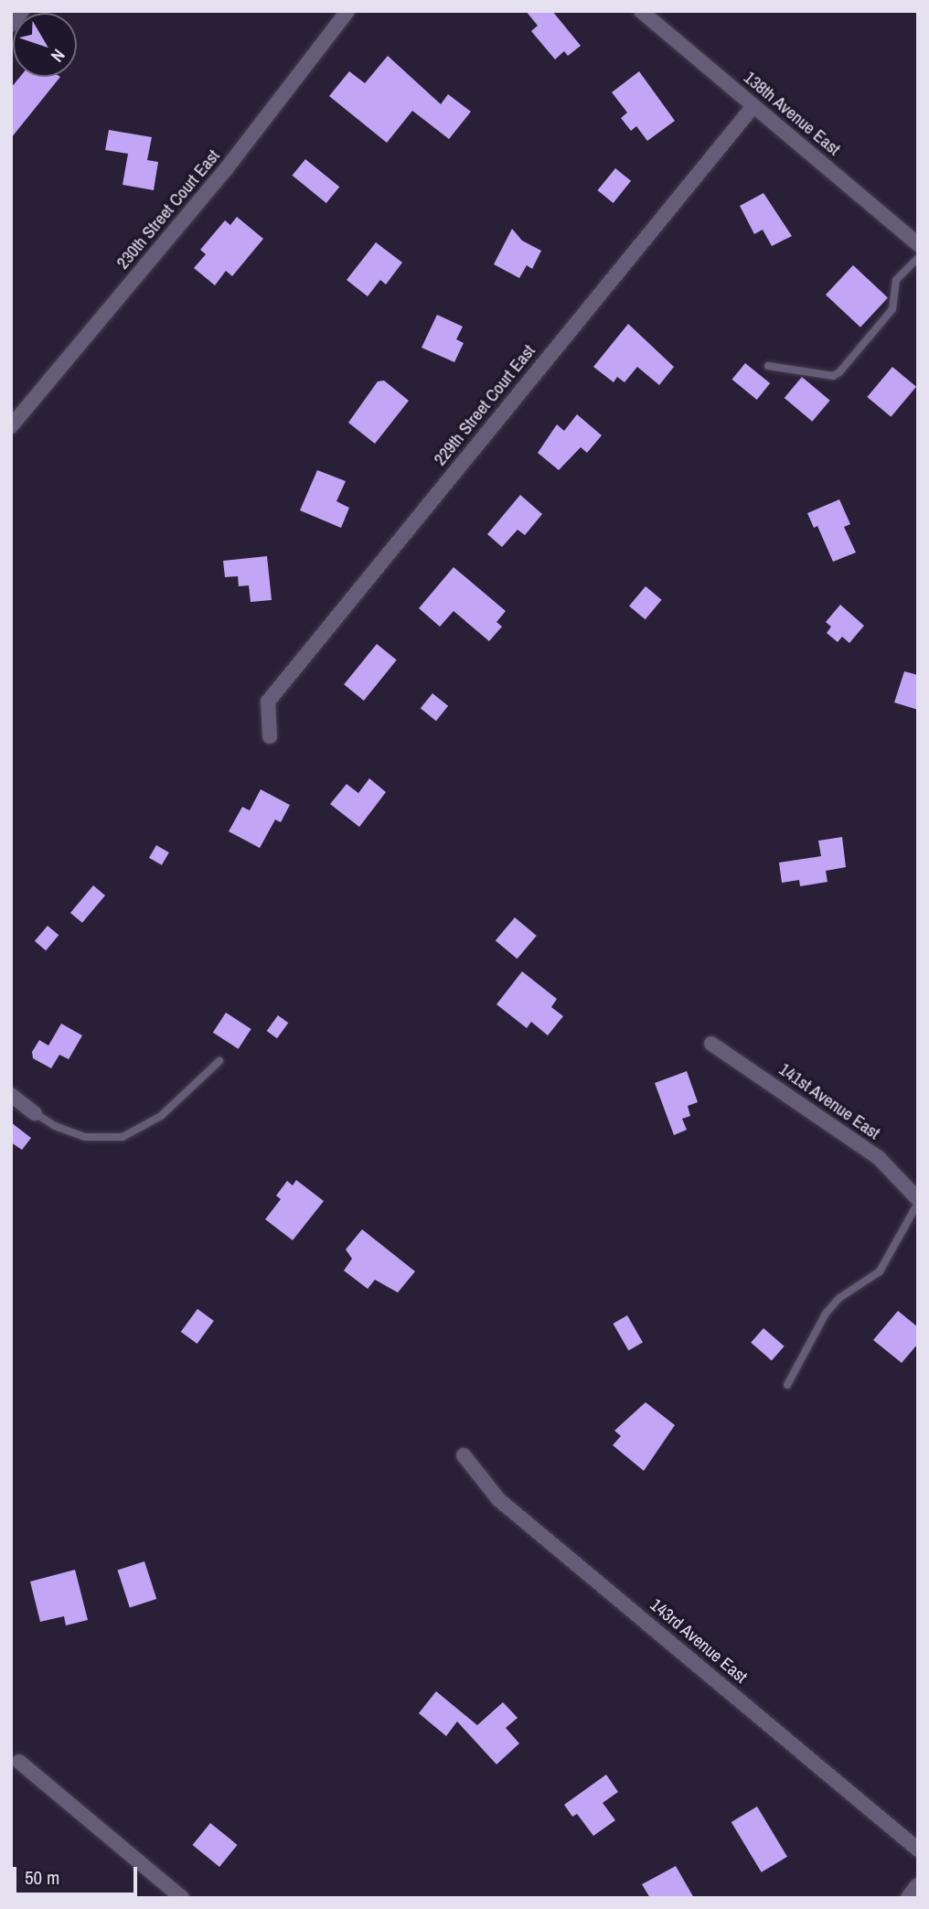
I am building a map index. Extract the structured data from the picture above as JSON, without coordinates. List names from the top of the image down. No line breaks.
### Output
{"streets":{"street":["138th Avenue East","230th Street Court East","229th Street Court East","141st Avenue East","143rd Avenue East"]},"crossings":[["138th Avenue East","229th Street Court East"]],"scale_bar":"50 m","north":"bottom right"}
